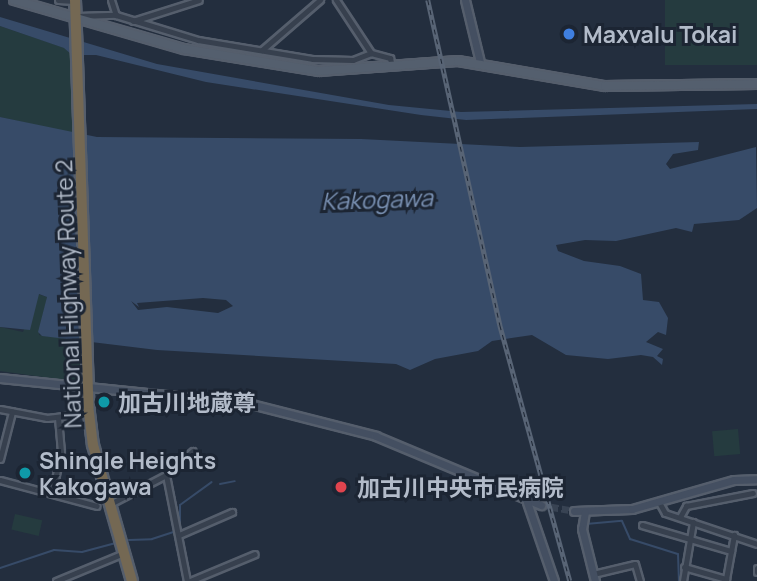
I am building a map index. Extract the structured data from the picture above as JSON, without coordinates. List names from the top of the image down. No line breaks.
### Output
{"streets":{"highway":["National Highway Route 2"]},"water":["Kakogawa"],"places":["Maxvalu Tokai","加古川地蔵尊","Shingle Heights Kakogawa","加古川中央市民病院"]}
